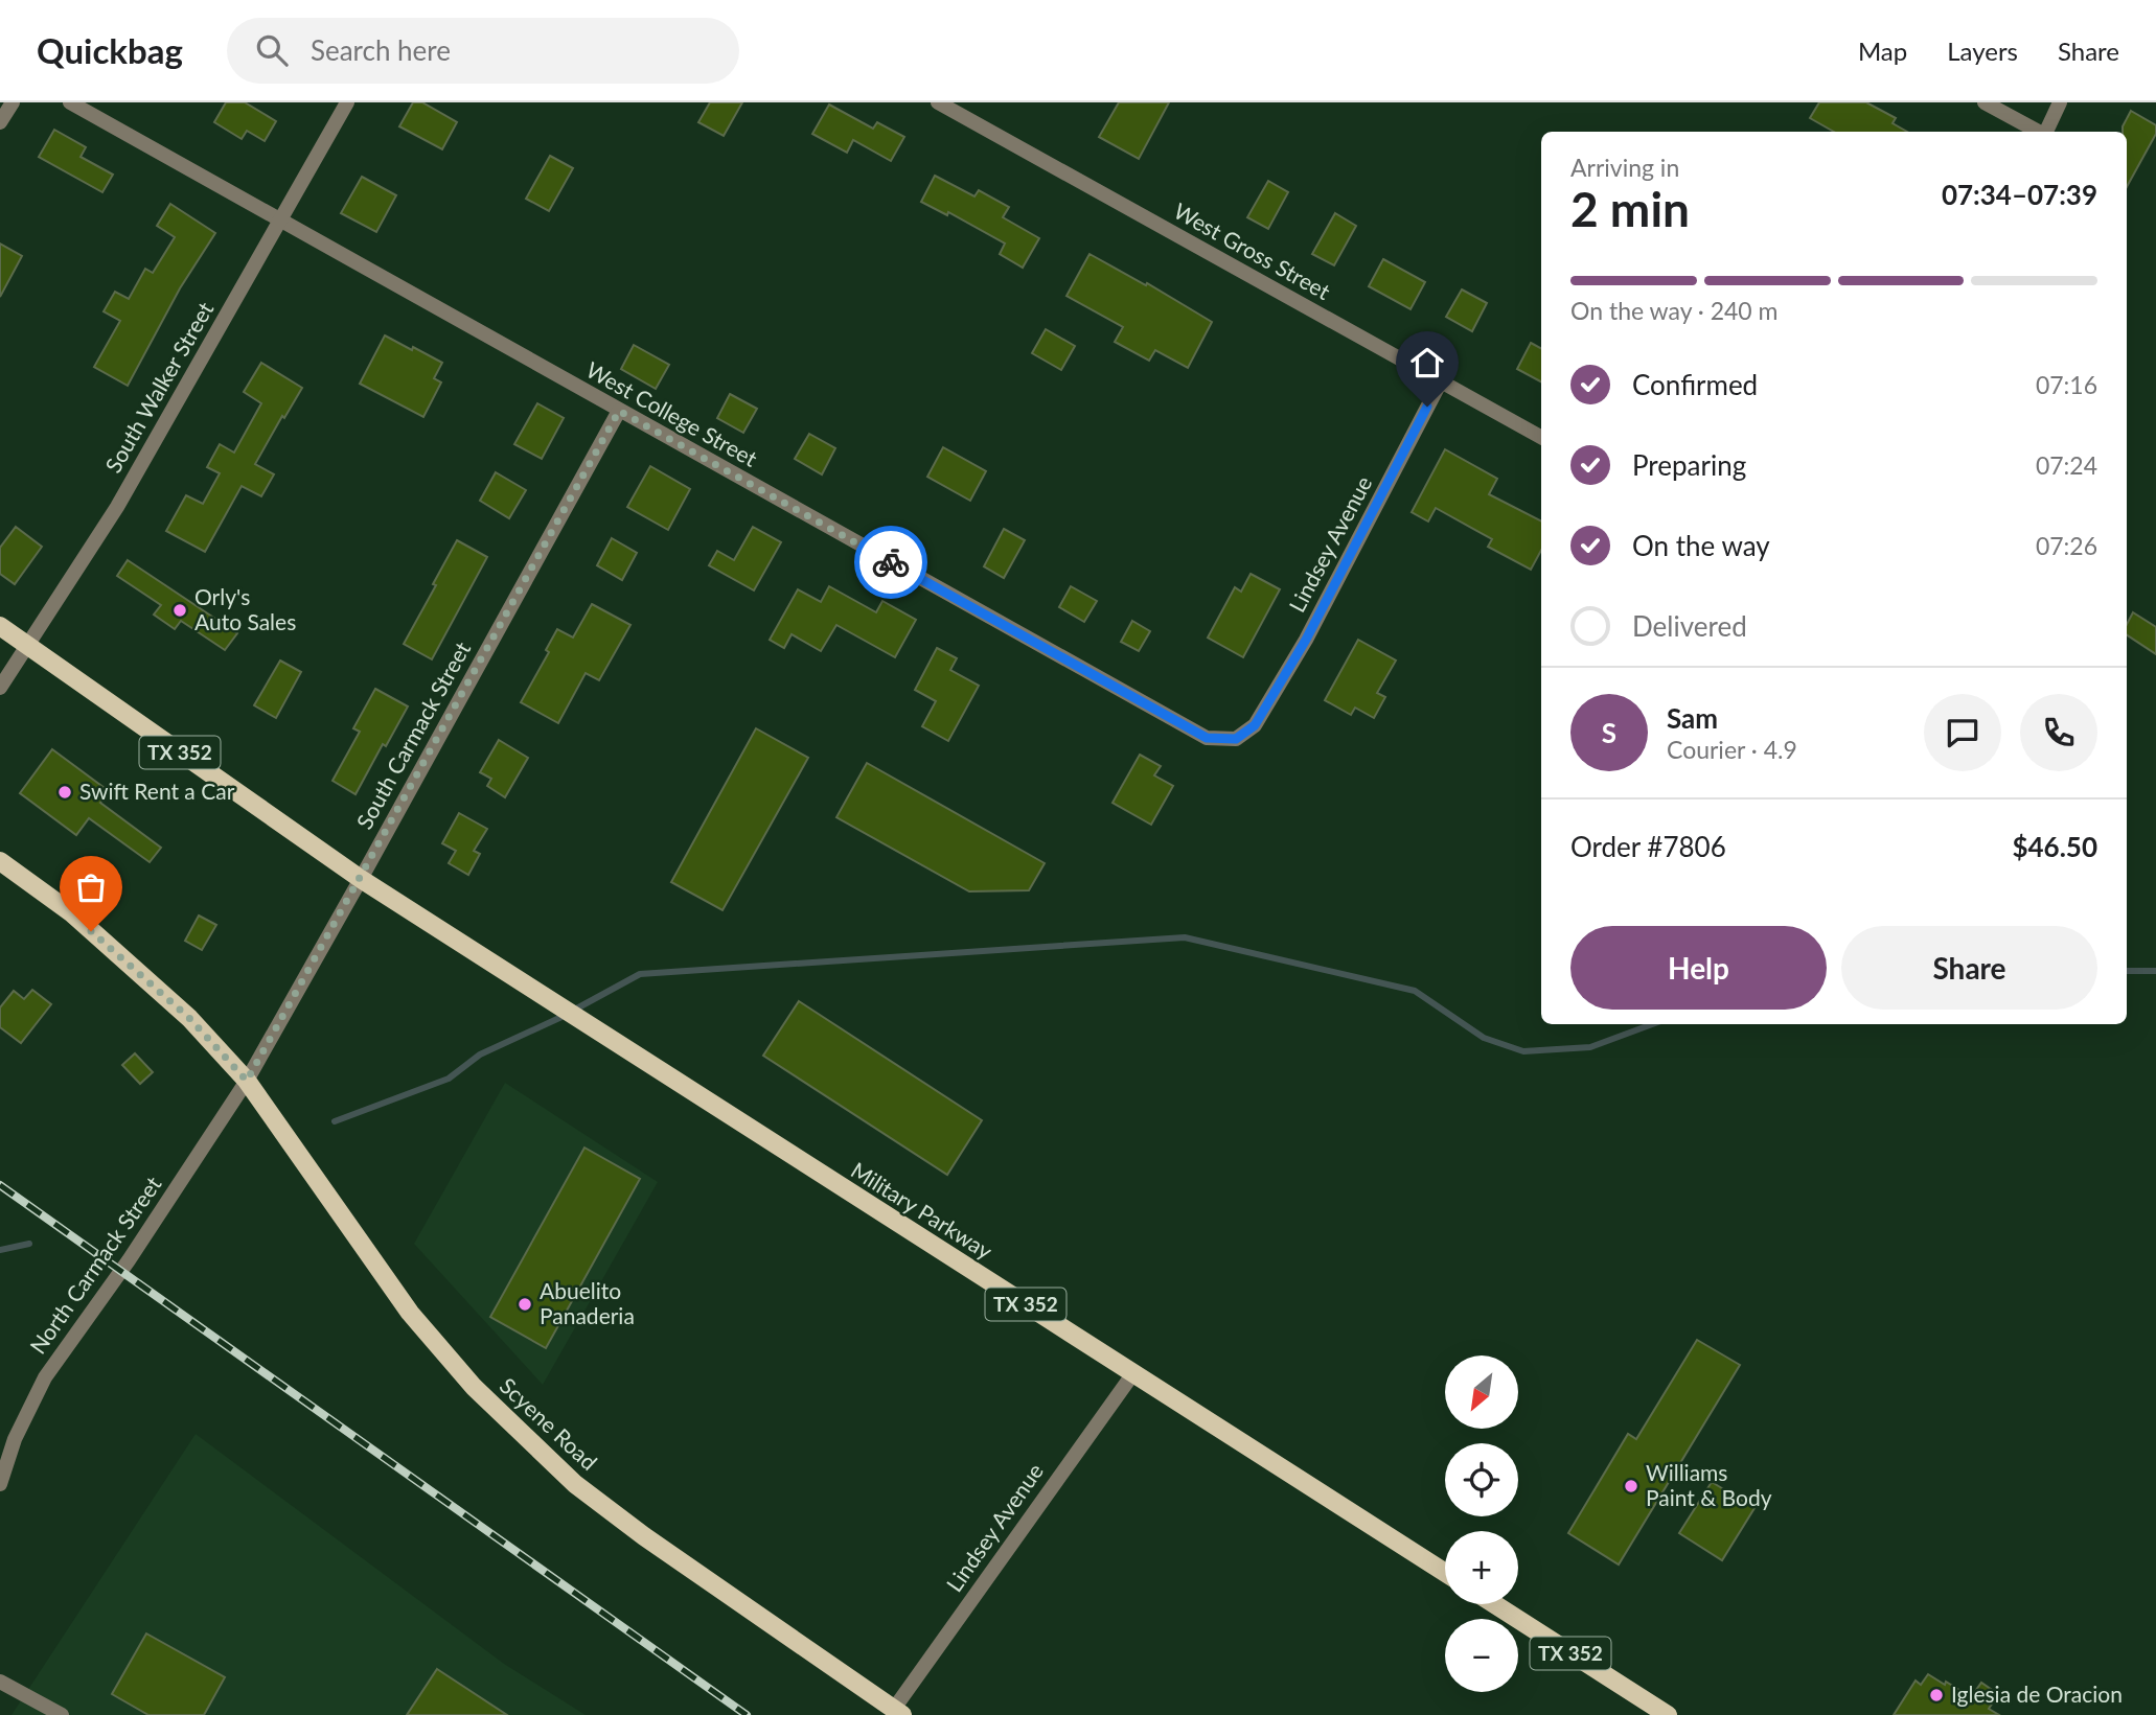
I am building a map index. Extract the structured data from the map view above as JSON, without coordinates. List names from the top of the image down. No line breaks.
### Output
{"streets":{"main road":["TX 352","Military Parkway","Scyene Road"],"street":["West Gross Street","South Walker Street","West College Street","Lindsey Avenue","South Carmack Street","North Carmack Street"]},"crossings":[["West Gross Street","Lindsey Avenue"],["South Walker Street","West College Street"],["South Walker Street","TX 352"],["West College Street","Lindsey Avenue"],["West College Street","South Carmack Street"],["Lindsey Avenue","Military Parkway"],["Lindsey Avenue","Scyene Road"],["South Carmack Street","TX 352"],["South Carmack Street","Military Parkway"],["South Carmack Street","North Carmack Street"],["South Carmack Street","Scyene Road"],["TX 352","Military Parkway"],["North Carmack Street","Scyene Road"]],"places":["Orly's Auto Sales","Swift Rent a Car","Abuelito Panaderia","Williams Paint & Body","Iglesia de Oracion"],"north":"bottom left","page":{"header":"Quickbag","search":"Search here","nav":["Map","Layers","Share"],"heading":["2 min","Arriving in","07:34–07:39"],"panel":["Sam","Courier · 4.9","Order #7806","$46.50"],"bar":"On the way · 240 m","list":[["Confirmed","07:16"],["Preparing","07:24"],["On the way","07:26"],"Delivered"],"round":"S","buttons":["Help","Share"],"map_buttons":["+","−"]}}
